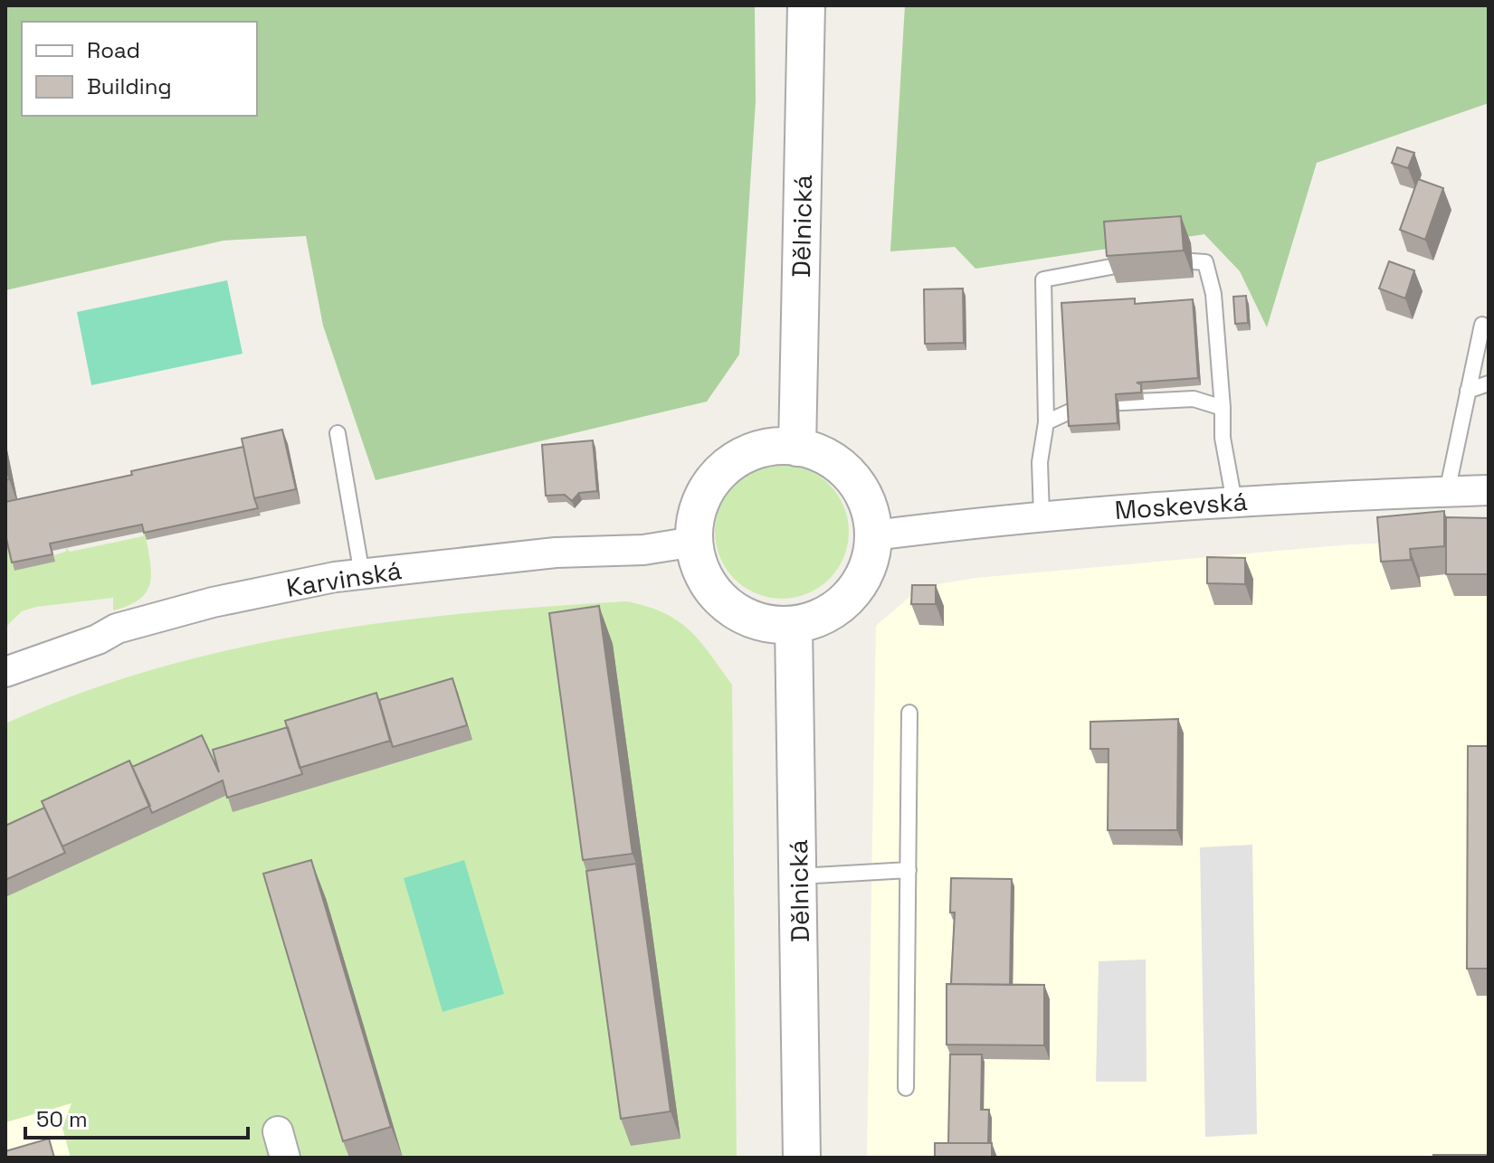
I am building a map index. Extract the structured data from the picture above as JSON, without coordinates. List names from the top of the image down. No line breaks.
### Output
{"streets":{"street":["Dělnická","Moskevská","Karvinská"]},"crossings":[["Dělnická","Moskevská"],["Dělnická","Karvinská"],["Moskevská","Karvinská"]],"legend":["Road","Building"],"scale_bar":"50 m"}
